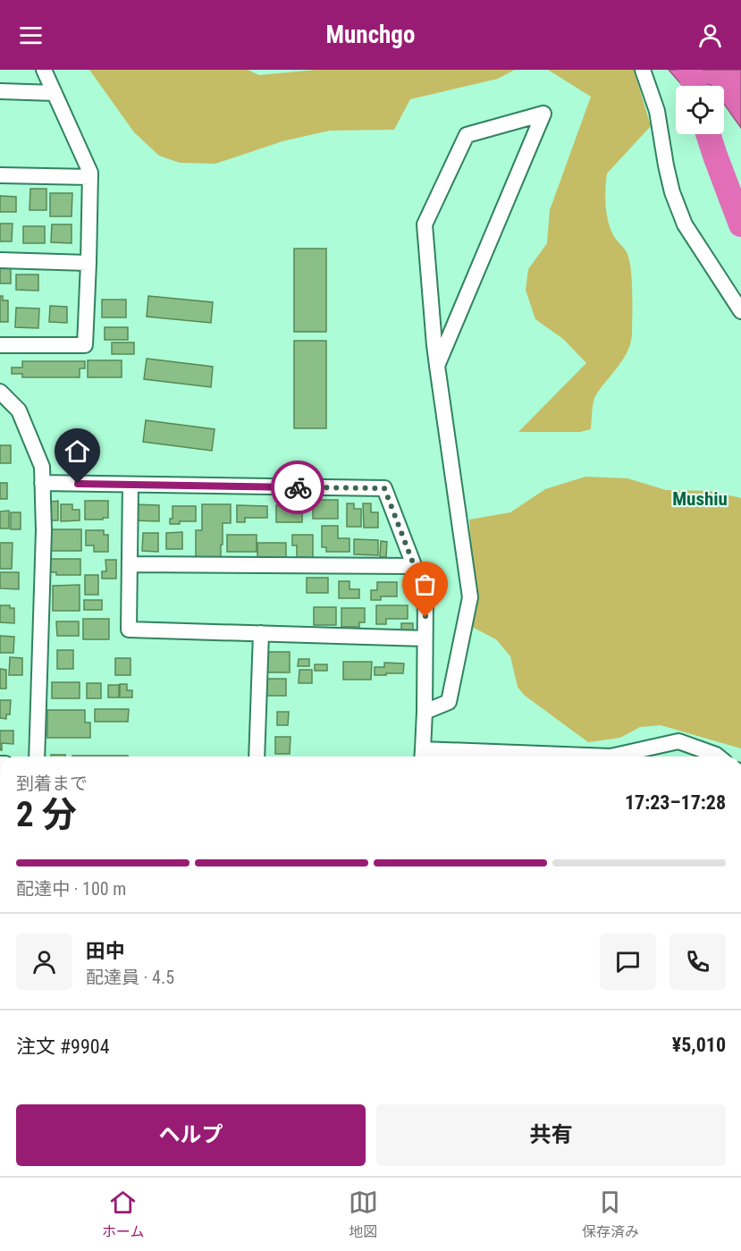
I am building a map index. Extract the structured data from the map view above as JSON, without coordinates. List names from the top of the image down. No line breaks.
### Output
{"districts":["Mushiu"],"page":{"header":"Munchgo","heading":["2 分","到着まで","17:23–17:28"],"panel":["田中","配達員 · 4.5","注文 #9904","¥5,010"],"bar":"配達中 · 100 m","buttons":["ヘルプ","共有"],"tabs":["ホーム","地図","保存済み"]}}
